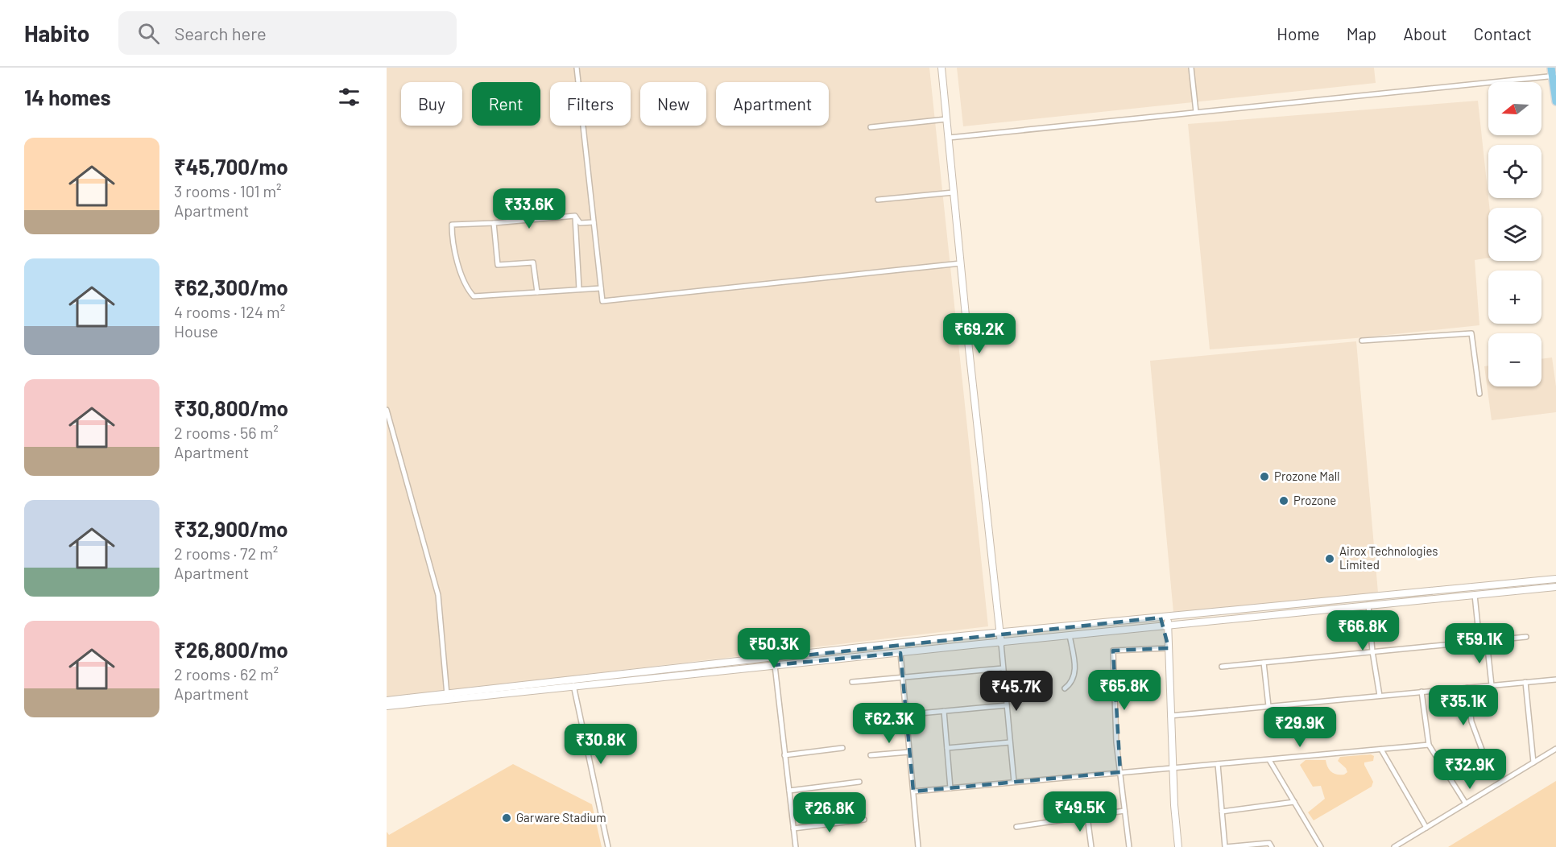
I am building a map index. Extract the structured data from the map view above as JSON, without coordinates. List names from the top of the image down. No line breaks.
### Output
{"places":["Prozone Mall","Prozone","Airox Technologies Limited","Garware Stadium"],"north":"left","page":{"header":"Habito","search":"Search here","nav":["Home","Map","About","Contact"],"heading":"14 homes","map_buttons":["+","−"],"chip":["Buy","Rent","Filters","New","Apartment"],"list":[{"name":"₹45,700/mo","note":"3 rooms · 101 m² · Apartment"},{"name":"₹62,300/mo","note":"4 rooms · 124 m² · House"},{"name":"₹30,800/mo","note":"2 rooms · 56 m² · Apartment"},{"name":"₹32,900/mo","note":"2 rooms · 72 m² · Apartment"},{"name":"₹26,800/mo","note":"2 rooms · 62 m² · Apartment"}],"price":["₹33.6K","₹69.2K","₹66.8K","₹59.1K","₹50.3K","₹65.8K","₹45.7K","₹35.1K","₹62.3K","₹29.9K","₹30.8K","₹32.9K","₹49.5K","₹26.8K"]}}
